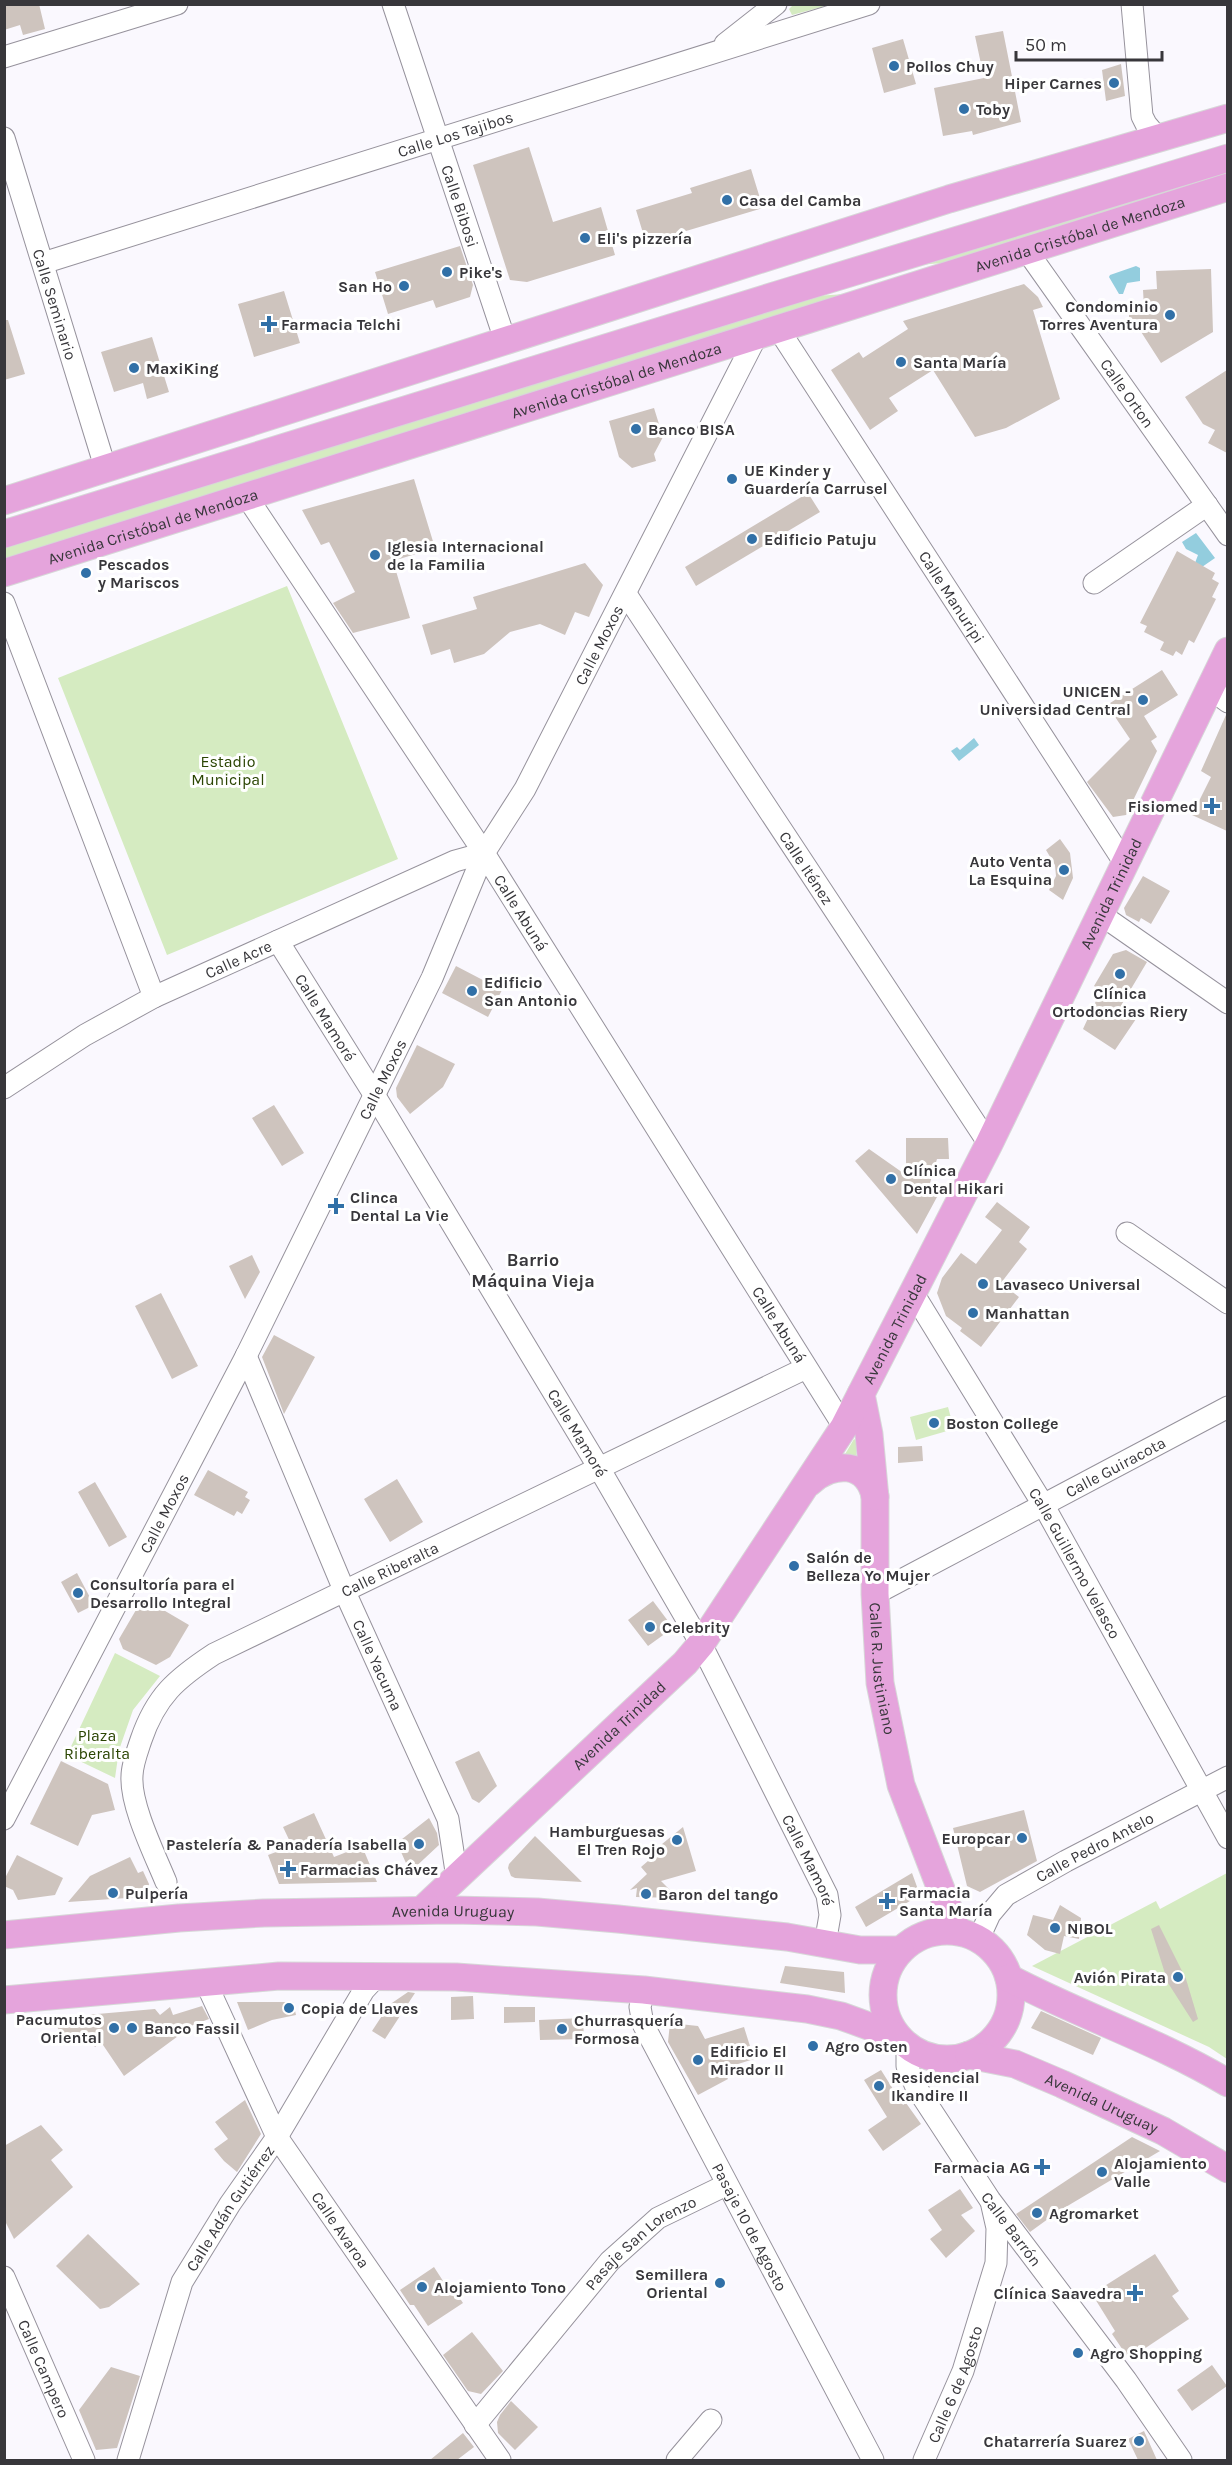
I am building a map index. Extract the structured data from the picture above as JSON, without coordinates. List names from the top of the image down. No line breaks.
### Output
{"streets":{"main road":["Avenida Cristóbal de Mendoza","Avenida Trinidad","Calle R. Justiniano","Avenida Uruguay"],"street":["Calle Los Tajibos","Calle Bibosi","Calle Seminario","Calle Orton","Calle Manuripi","Calle Moxos","Calle Iténez","Calle Abuná","Calle Acre","Calle Mamoré","Calle Guiracota","Calle Guillermo Velasco","Calle Riberalta","Calle Yacuma","Calle Pedro Antelo","Calle Adán Gutiérrez","Pasaje 10 de Agosto","Calle Avaroa","Calle Barrón","Pasaje San Lorenzo","Calle Campero","Calle 6 de Agosto"]},"crossings":[["Calle Los Tajibos","Calle Bibosi"],["Calle Los Tajibos","Calle Seminario"],["Avenida Cristóbal de Mendoza","Calle Orton"],["Avenida Cristóbal de Mendoza","Calle Manuripi"],["Avenida Cristóbal de Mendoza","Calle Moxos"],["Avenida Cristóbal de Mendoza","Calle Abuná"],["Calle Manuripi","Calle Moxos"],["Calle Manuripi","Avenida Trinidad"],["Calle Moxos","Calle Iténez"],["Calle Moxos","Calle Abuná"],["Calle Moxos","Calle Acre"],["Calle Moxos","Calle Mamoré"],["Calle Moxos","Calle Yacuma"],["Calle Iténez","Avenida Trinidad"],["Avenida Trinidad","Calle Abuná"],["Avenida Trinidad","Calle Mamoré"],["Avenida Trinidad","Calle Guillermo Velasco"],["Avenida Trinidad","Calle Yacuma"],["Avenida Trinidad","Calle R. Justiniano"],["Avenida Trinidad","Avenida Uruguay"],["Calle Abuná","Calle Acre"],["Calle Abuná","Calle Riberalta"],["Calle Acre","Calle Mamoré"],["Calle Mamoré","Calle Riberalta"],["Calle Mamoré","Avenida Uruguay"],["Calle Guiracota","Calle Guillermo Velasco"],["Calle Guiracota","Calle R. Justiniano"],["Calle Guillermo Velasco","Calle Pedro Antelo"],["Calle Riberalta","Calle Yacuma"],["Calle R. Justiniano","Calle Pedro Antelo"],["Calle R. Justiniano","Avenida Uruguay"],["Calle R. Justiniano","Calle Barrón"],["Calle Pedro Antelo","Avenida Uruguay"],["Calle Pedro Antelo","Calle Barrón"],["Avenida Uruguay","Calle Barrón"],["Calle Adán Gutiérrez","Calle Avaroa"],["Pasaje 10 de Agosto","Pasaje San Lorenzo"],["Calle Avaroa","Pasaje San Lorenzo"],["Calle Barrón","Calle 6 de Agosto"]],"districts":["Barrio Máquina Vieja"],"parks":["Estadio Municipal","Plaza Riberalta"],"places":{"other":["Pollos Chuy","Hiper Carnes","Toby","Casa del Camba","Eli's pizzería","Pike's","San Ho","Condominio Torres Aventura","Santa María","MaxiKing","Banco BISA","UE Kinder y Guardería Carrusel","Edificio Patuju","Iglesia Internacional de la Familia","Pescados y Mariscos","UNICEN - Universidad Central","Auto Venta La Esquina","Clínica Ortodoncias Riery","Edificio San Antonio","Clínica Dental Hikari","Lavaseco Universal","Manhattan","Boston College","Salón de Belleza Yo Mujer","Consultoría para el Desarrollo Integral","Celebrity","Europcar","Hamburguesas El Tren Rojo","Pastelería & Panadería Isabella","Pulpería","Baron del tango","NIBOL","Avión Pirata","Copia de Llaves","Pacumutos Oriental","Banco Fassil","Churrasquería Formosa","Agro Osten","Edificio El Mirador II","Residencial Ikandire II","Alojamiento Valle","Agromarket","Semillera Oriental","Alojamiento Tono","Agro Shopping","Chatarrería Suarez"],"health":["Farmacia Telchi","Fisiomed","Clinca Dental La Vie","Farmacias Chávez","Farmacia Santa María","Farmacia AG","Clínica Saavedra"]},"scale_bar":"50 m"}
